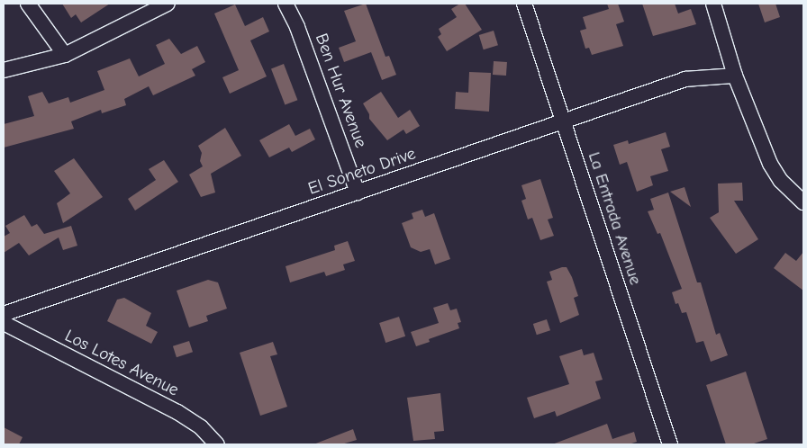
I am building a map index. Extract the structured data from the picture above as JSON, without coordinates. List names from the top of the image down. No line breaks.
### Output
{"streets":{"street":["Ben Hur Avenue","El Soneto Drive","La Entrada Avenue","Los Lotes Avenue"]},"crossings":[["Ben Hur Avenue","El Soneto Drive"],["El Soneto Drive","La Entrada Avenue"]]}
